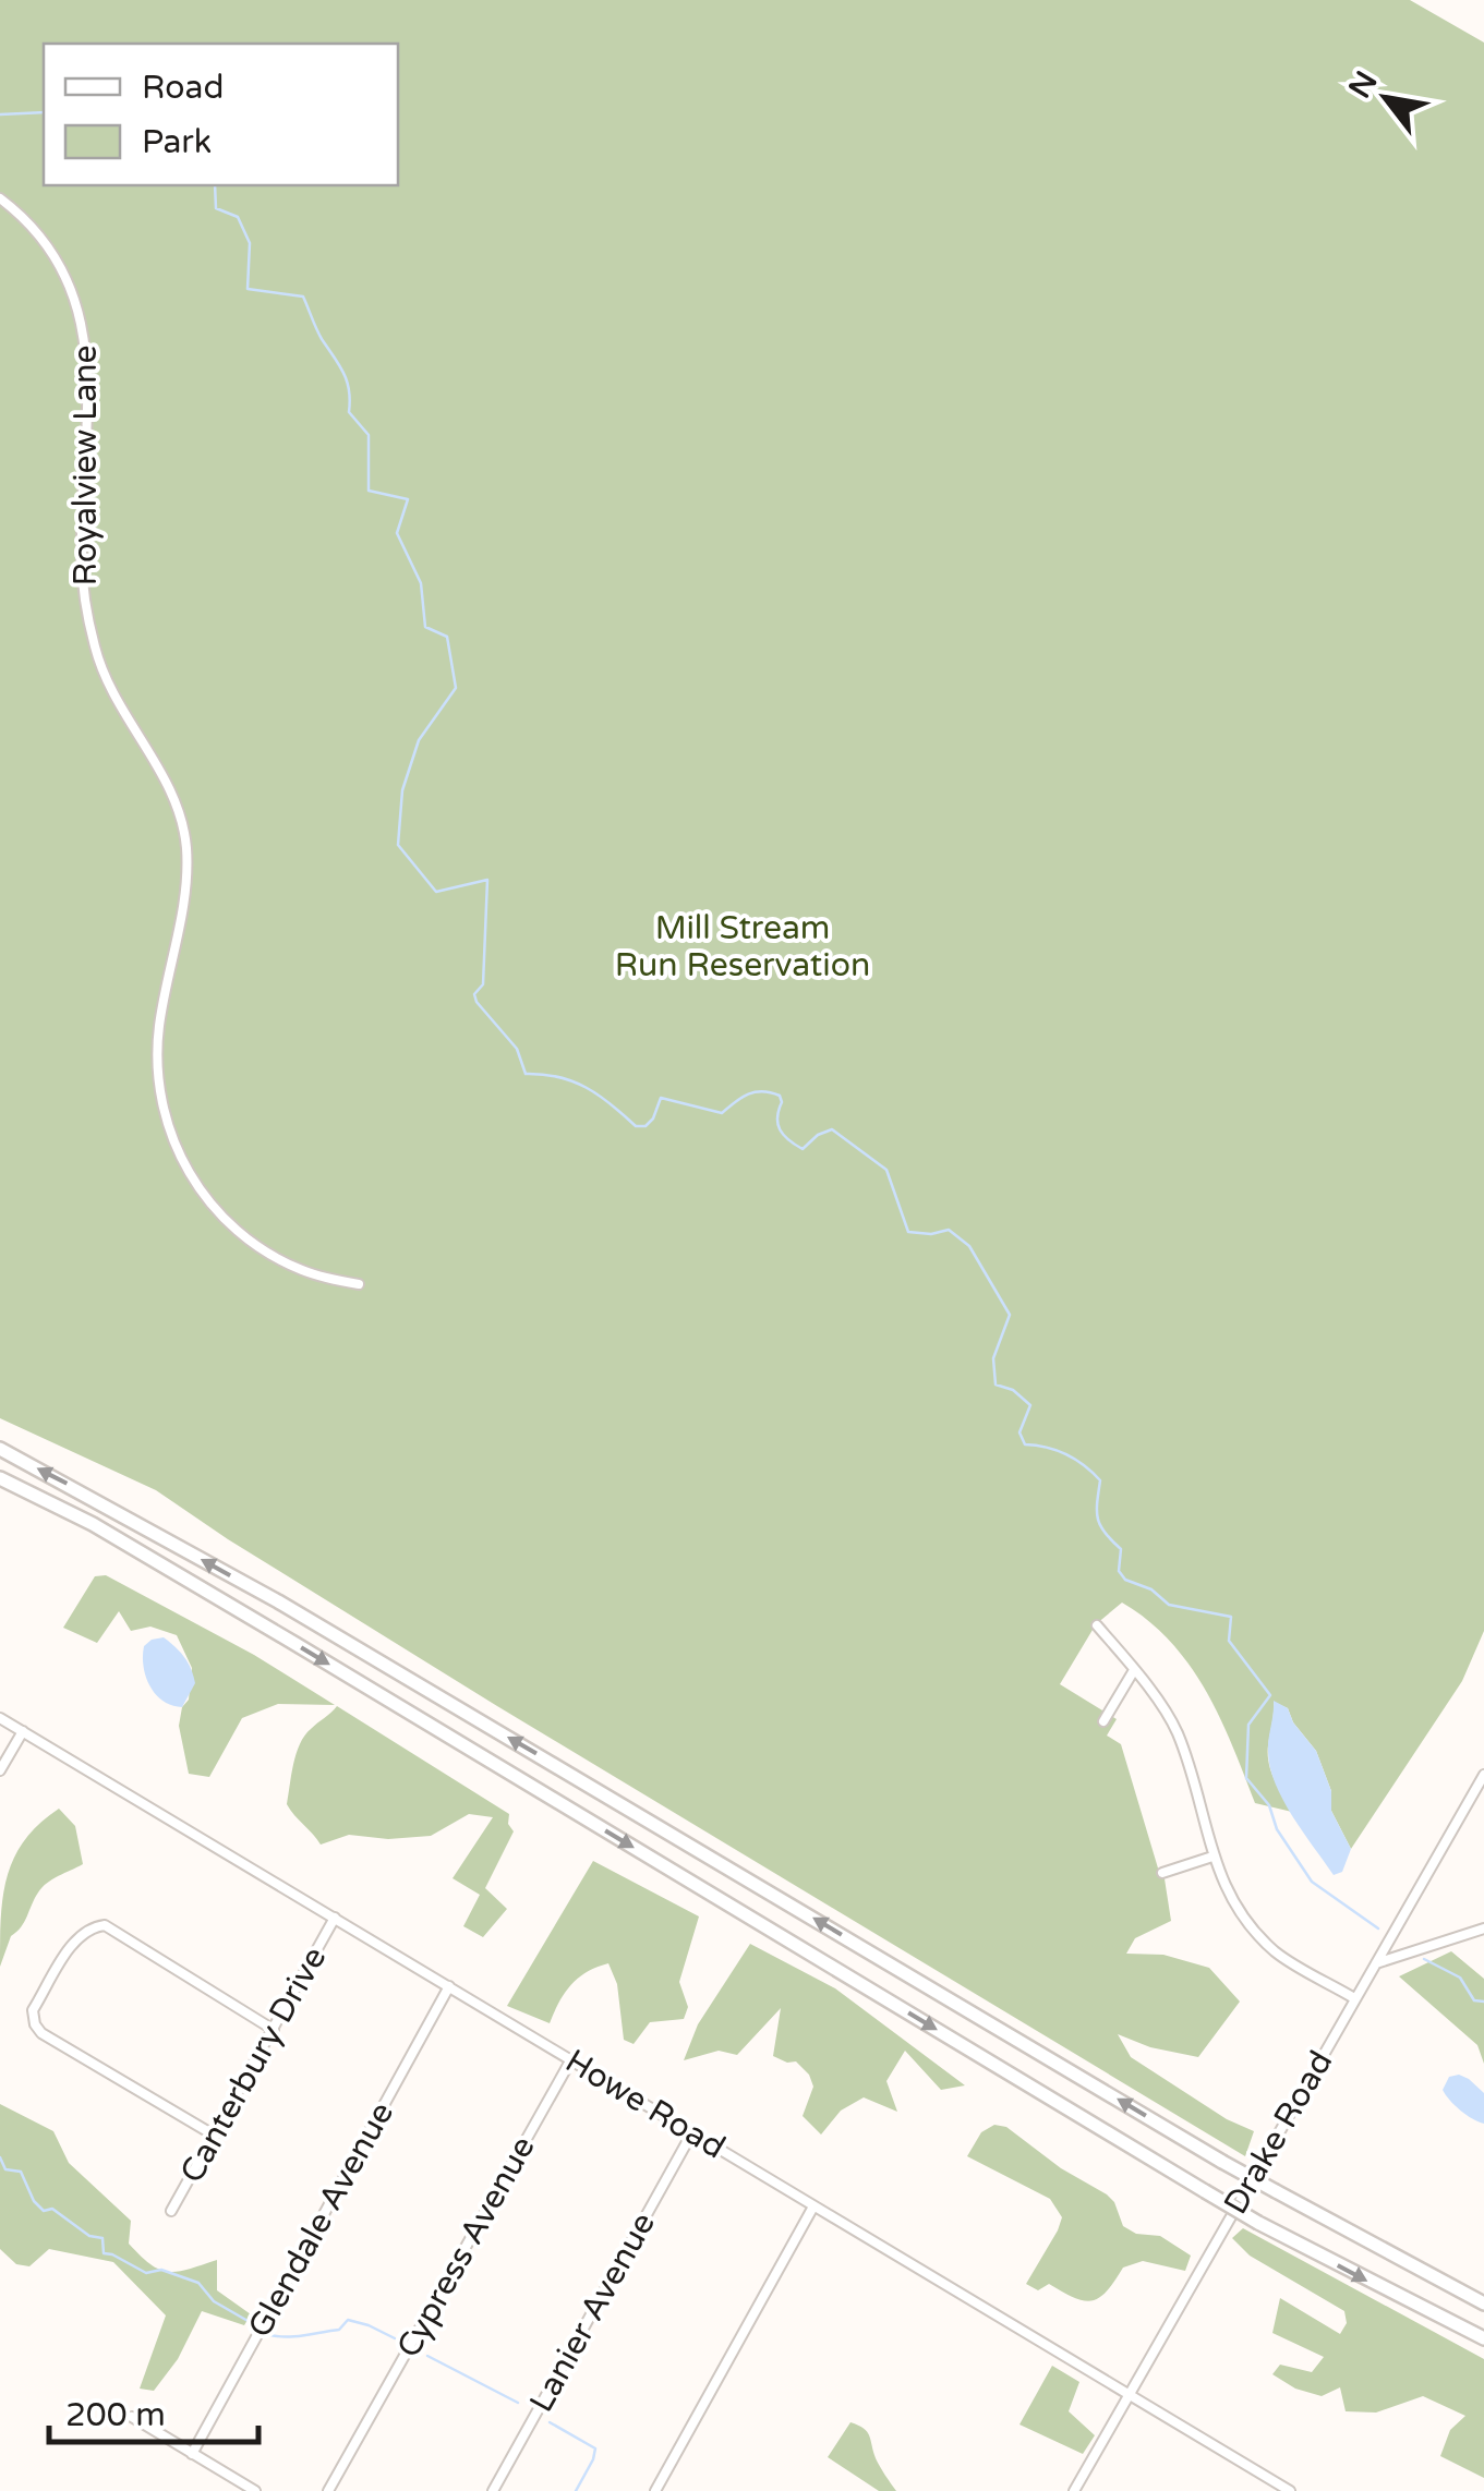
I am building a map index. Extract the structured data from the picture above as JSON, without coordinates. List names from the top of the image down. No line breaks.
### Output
{"streets":{"street":["Royalview Lane","Canterbury Drive","Howe Road","Drake Road","Glendale Avenue","Cypress Avenue","Lanier Avenue"]},"crossings":[["Canterbury Drive","Howe Road"],["Howe Road","Drake Road"],["Howe Road","Glendale Avenue"],["Howe Road","Cypress Avenue"],["Howe Road","Lanier Avenue"]],"parks":["Mill Stream Run Reservation"],"legend":["Road","Park"],"scale_bar":"200 m","north":"top left"}
